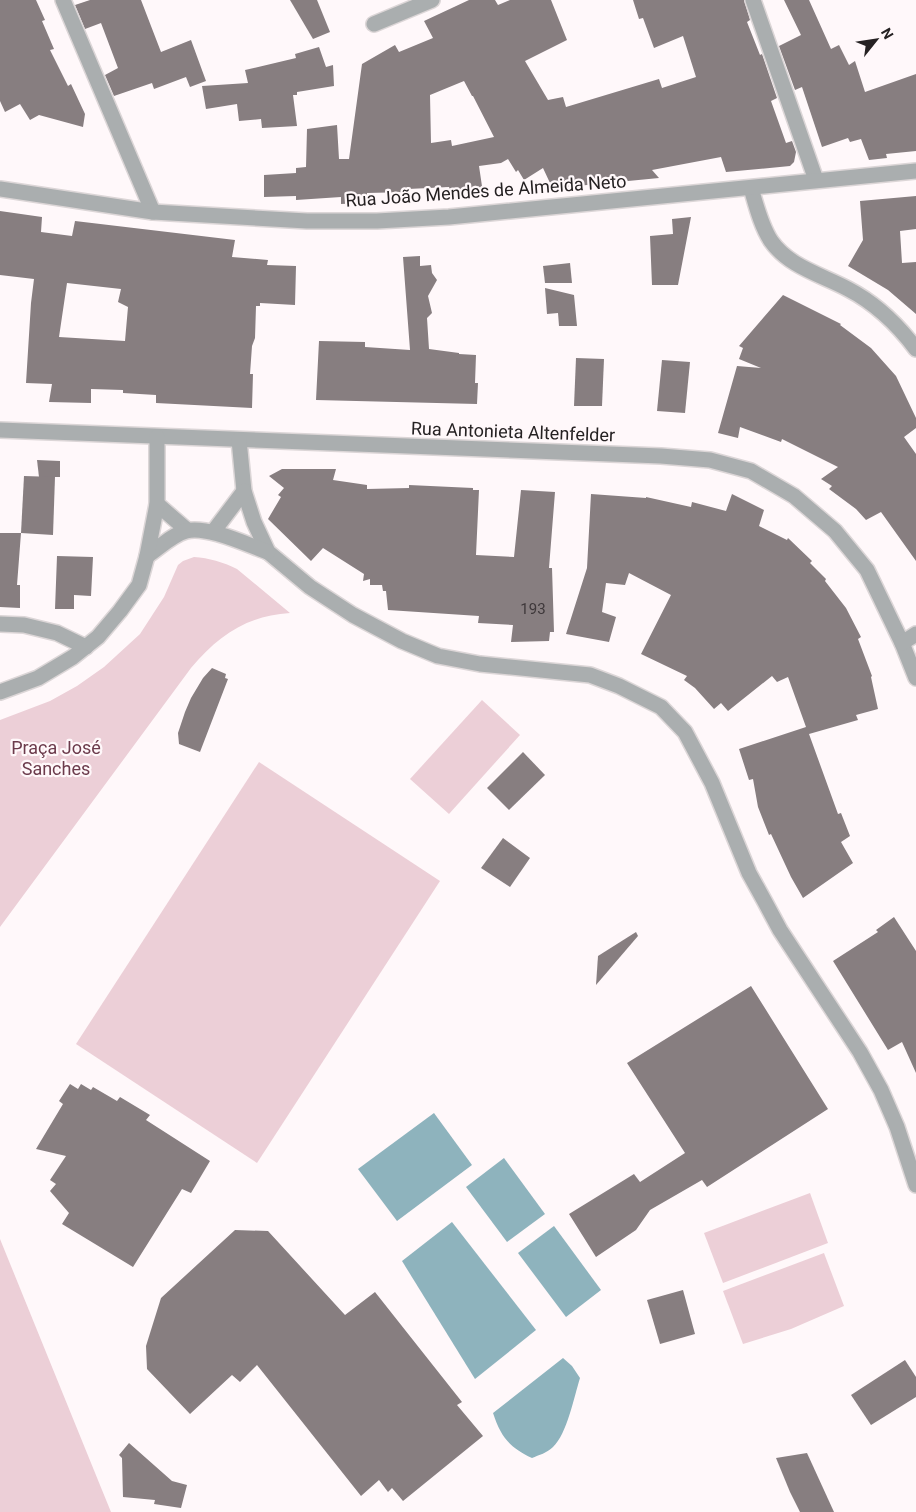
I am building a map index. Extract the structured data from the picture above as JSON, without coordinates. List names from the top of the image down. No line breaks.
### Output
{"streets":{"street":["Rua João Mendes de Almeida Neto","Rua Antonieta Altenfelder"]},"parks":["Praça José Sanches"],"house_numbers":["193"],"north":"top right"}
